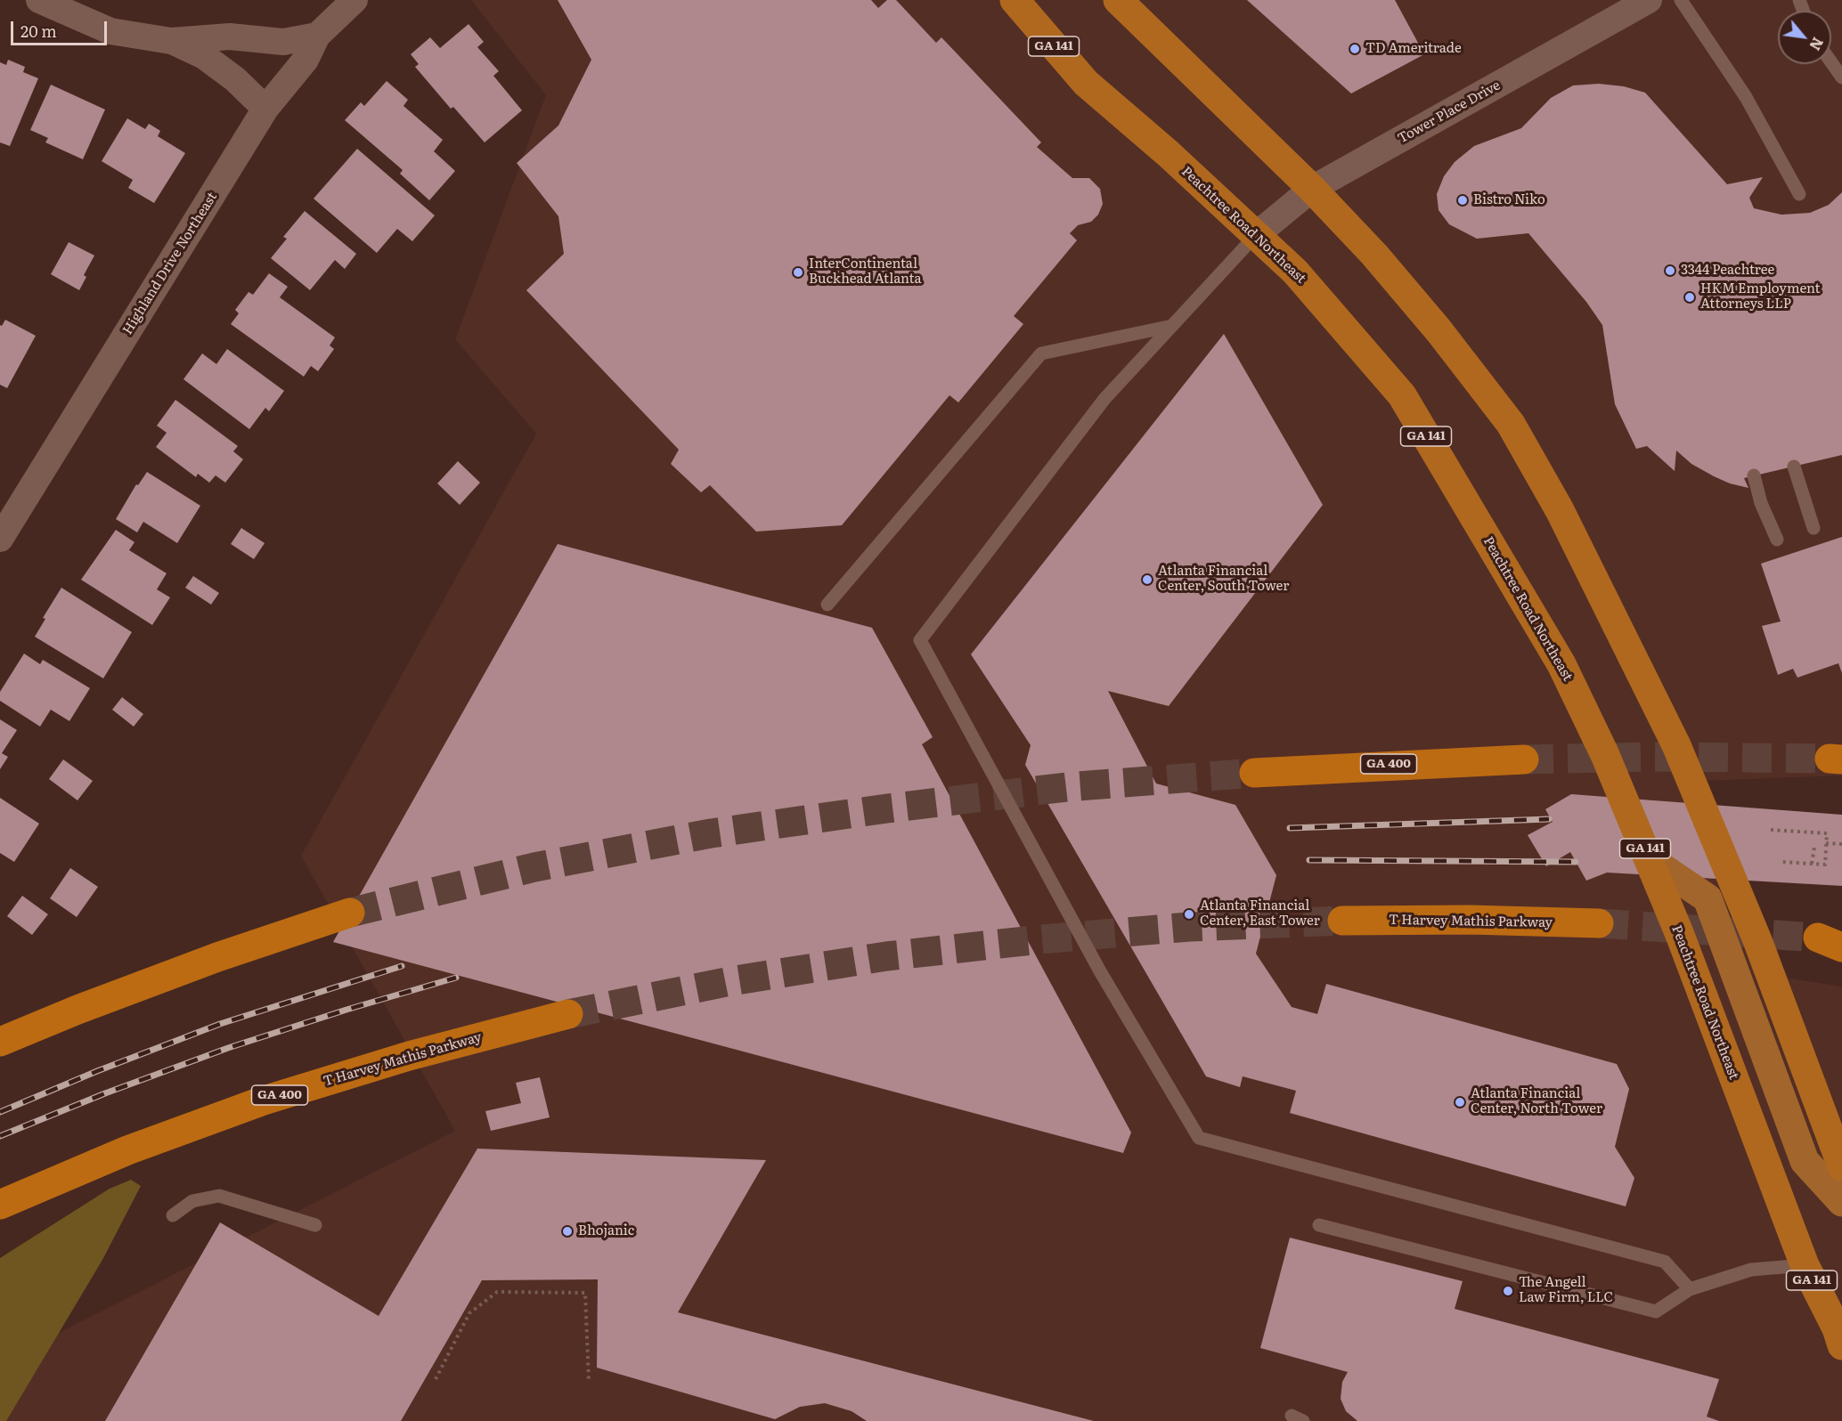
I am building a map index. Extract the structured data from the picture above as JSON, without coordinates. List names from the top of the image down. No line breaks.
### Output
{"streets":{"highway":["GA 141","Peachtree Road Northeast","GA 400","T Harvey Mathis Parkway"],"street":["Tower Place Drive","Highland Drive Northeast"]},"crossings":[["Tower Place Drive","Peachtree Road Northeast"]],"places":["TD Ameritrade","Bistro Niko","3344 Peachtree","InterContinental Buckhead Atlanta","HKM Employment Attorneys LLP","Atlanta Financial Center, South Tower","Atlanta Financial Center, East Tower","Atlanta Financial Center, North Tower","Bhojanic","The Angell Law Firm, LLC"],"scale_bar":"20 m","north":"bottom right"}
